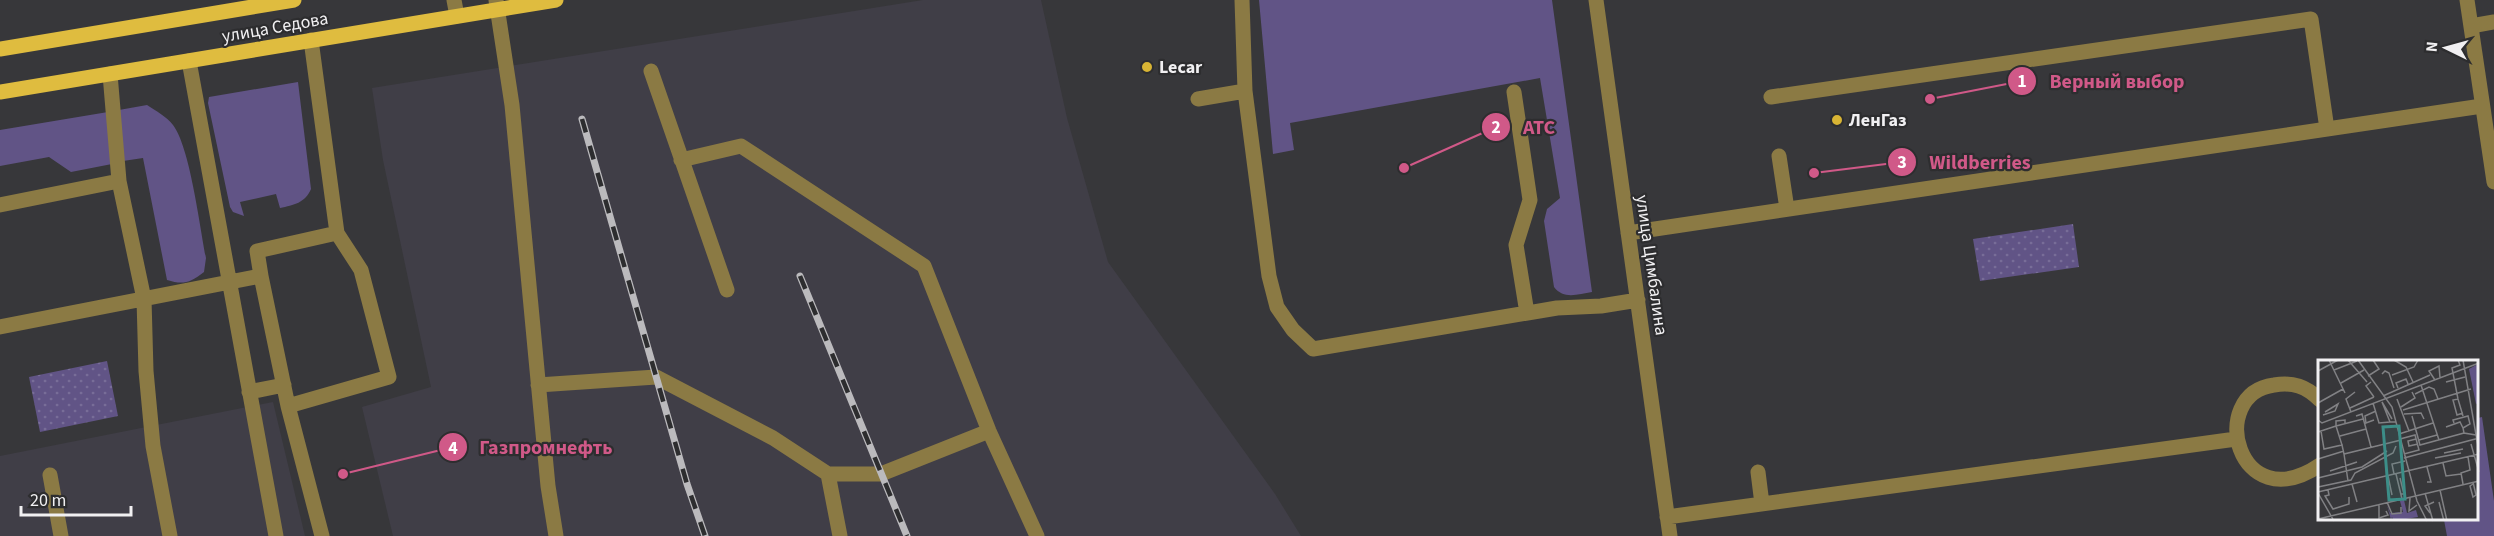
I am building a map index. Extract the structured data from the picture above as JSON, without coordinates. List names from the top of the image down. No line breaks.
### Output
{"streets":{"main road":["улица Седова"],"street":["улица Цимбалина"]},"places":["Lecar","Верный выбор","ЛенГаз","АТС","Wildberries","Газпромнефть"],"scale_bar":"20 m","north":"left"}
